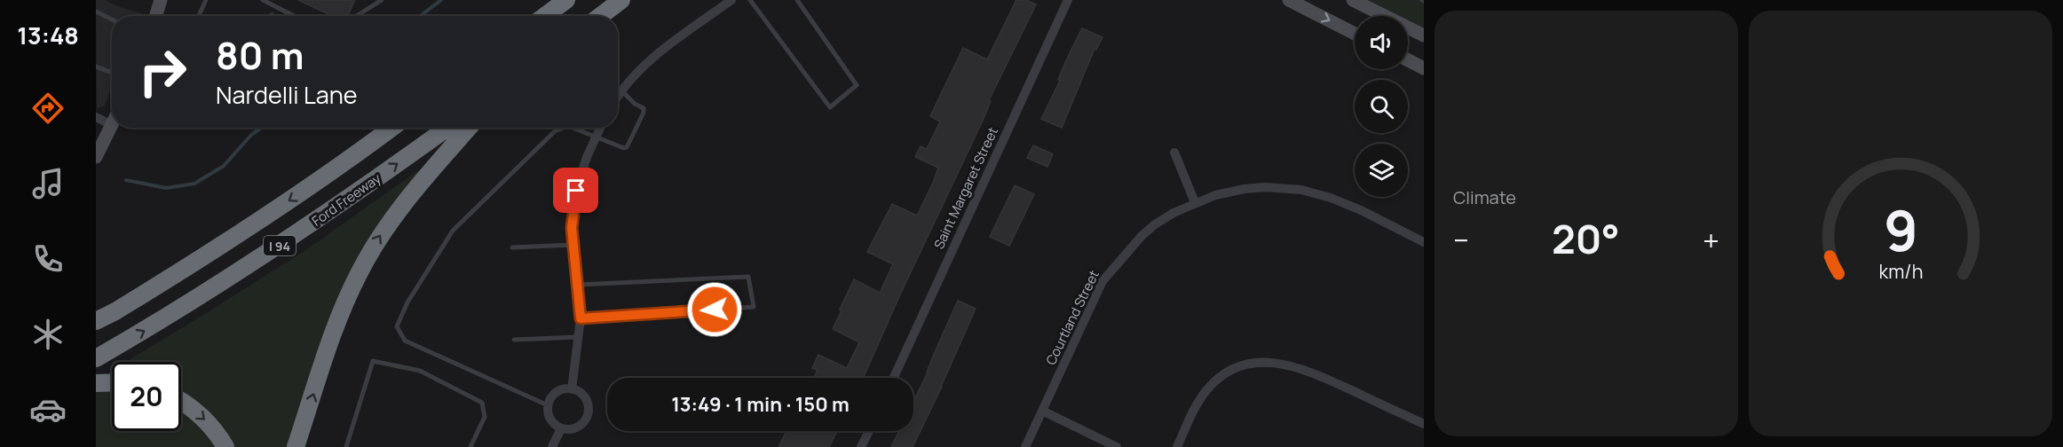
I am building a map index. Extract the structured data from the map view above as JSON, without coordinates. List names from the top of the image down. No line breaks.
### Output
{"streets":{"highway":["Ford Freeway","I 94"],"street":["Saint Margaret Street","Courtland Street"]},"page":{"tabs":"13:48","tile":"Climate","turn":["80 m","Nardelli Lane"],"heat":["−","20°","+"],"limit":"20","trip":"13:49 · 1 min · 150 m","gauge":["9","km/h"]}}
